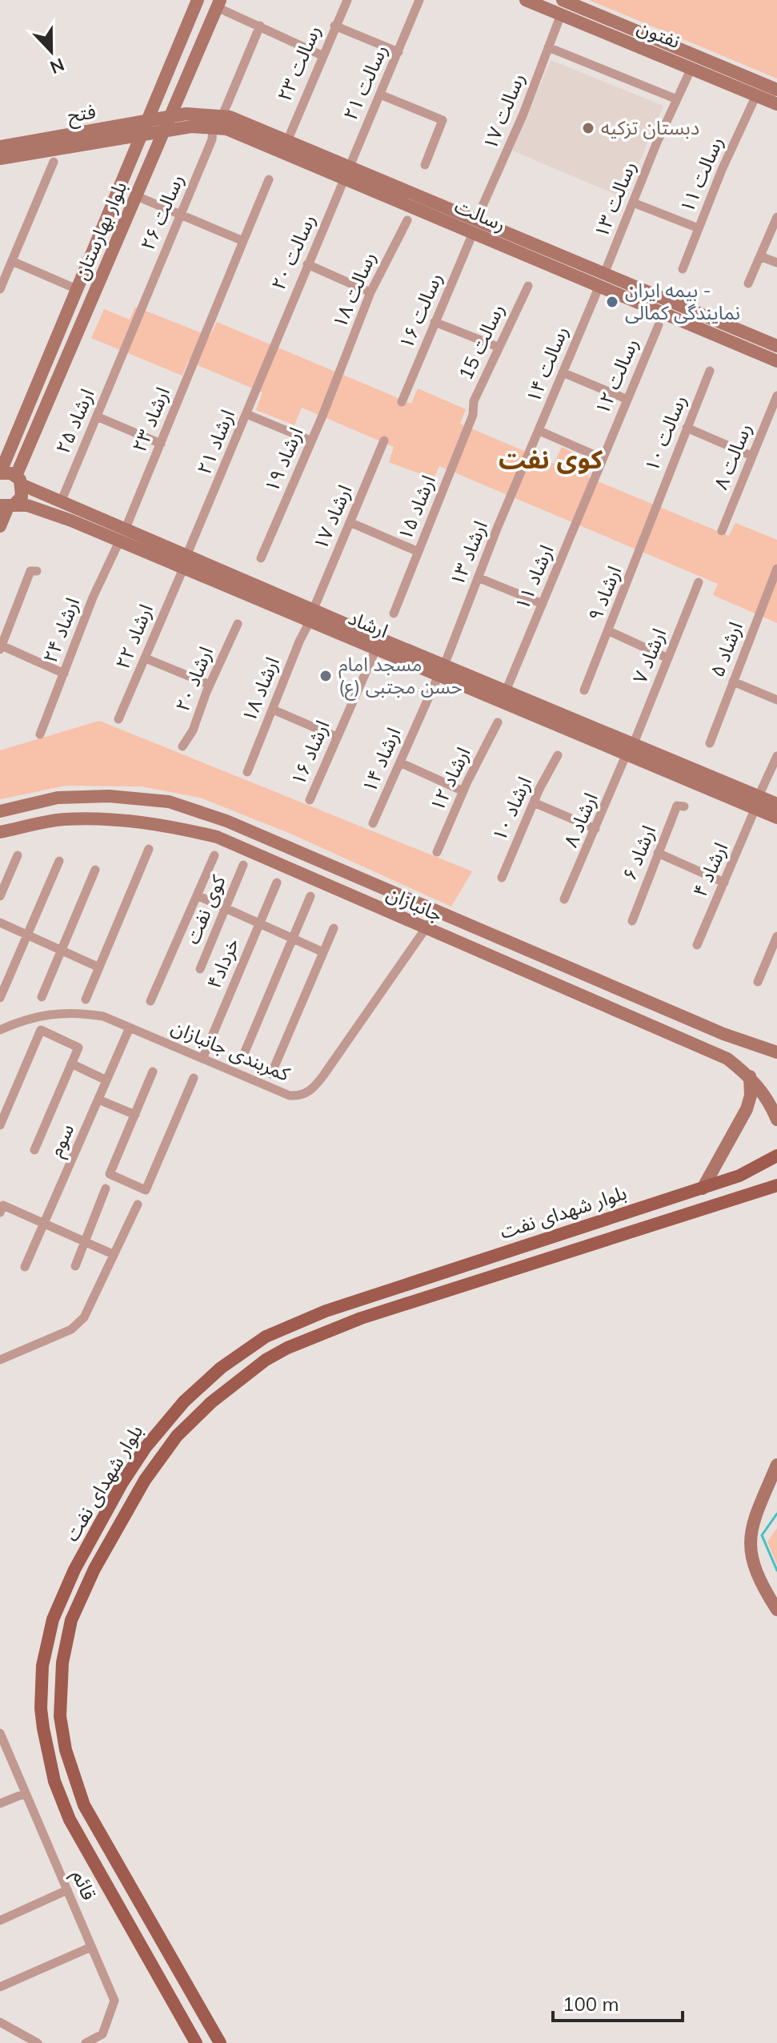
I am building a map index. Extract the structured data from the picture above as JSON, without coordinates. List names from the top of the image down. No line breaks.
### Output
{"streets":{"main road":["بلوار شهدای نفت"],"street":["نفتون","رسالت ۲۳","رسالت ۲۱","رسالت ۱۷","فتح","رسالت ۱۱","رسالت ۱۳","رسالت ۲۶","رسالت","بلوار بهارستان","رسالت ٢٠","رسالت ۱۸","رسالت ۱۶","رسالت 15","رسالت ۱۴","رسالت ۱۲","ارشاد ۲۳","ارشاد ۲۵","رسالت ۱۰","ارشاد ۲۱","رسالت ۸","ارشاد ۱۹","ارشاد ۱۵","ارشاد ۱۷","ارشاد ۱۳","ارشاد ۱۱","ارشاد ۹","ارشاد","ارشاد ۲۴","ارشاد ۲۲","ارشاد ۵","ارشاد ۷","ارشاد ۲۰","ارشاد ۱۸","ارشاد ۱۶","ارشاد ۱۴","ارشاد ۱۲","ارشاد ۱۰","ارشاد ۸","ارشاد ۶","ارشاد ۴","جانبازان","کوی نفت","خرداد۴","کمربندی جانبازان","سوم","قائم"]},"crossings":[["نفتون","رسالت ۱۷"],["نفتون","رسالت ۱۱"],["نفتون","رسالت ۱۳"],["رسالت ۲۳","رسالت"],["رسالت ۲۱","رسالت"],["رسالت ۲۱","رسالت ٢٠"],["رسالت ۱۷","رسالت"],["رسالت ۱۷","رسالت ۱۶"],["فتح","رسالت"],["فتح","بلوار بهارستان"],["رسالت ۱۳","رسالت"],["رسالت ۱۳","رسالت ۱۴"],["رسالت ۲۶","رسالت"],["رسالت ۲۶","ارشاد ۲۵"],["رسالت","بلوار بهارستان"],["رسالت","رسالت ٢٠"],["رسالت","رسالت ۱۶"],["رسالت","رسالت ۱۴"],["بلوار بهارستان","ارشاد"],["رسالت ٢٠","ارشاد ۲۱"],["رسالت ۱۸","ارشاد ۱۹"],["رسالت 15","ارشاد ۱۵"],["رسالت ۱۴","ارشاد ۱۳"],["رسالت ۱۲","ارشاد ۱۱"],["ارشاد ۲۳","ارشاد"],["ارشاد ۲۳","ارشاد ۲۴"],["ارشاد ۲۵","ارشاد"],["رسالت ۱۰","ارشاد ۹"],["ارشاد ۲۱","ارشاد"],["ارشاد ۲۱","ارشاد ۲۲"],["ارشاد ۱۷","ارشاد"],["ارشاد ۱۷","ارشاد ۱۸"],["ارشاد ۱۳","ارشاد"],["ارشاد ۱۳","ارشاد ۱۴"],["ارشاد ۱۱","ارشاد"],["ارشاد","ارشاد ۲۴"],["ارشاد","ارشاد ۲۲"],["ارشاد","ارشاد ۷"],["ارشاد","ارشاد ۱۸"],["ارشاد","ارشاد ۱۶"],["ارشاد","ارشاد ۱۴"],["ارشاد","ارشاد ۸"],["ارشاد","ارشاد ۴"],["ارشاد ۷","ارشاد ۸"],["جانبازان","کمربندی جانبازان"],["خرداد۴","کمربندی جانبازان"],["کمربندی جانبازان","سوم"]],"districts":["کوی نفت"],"places":["دبستان تزکیه","بیمه ایران - نمایندگى کمالى","مسجد امام حسن مجتبی (ع)"],"scale_bar":"100 m","north":"bottom"}
